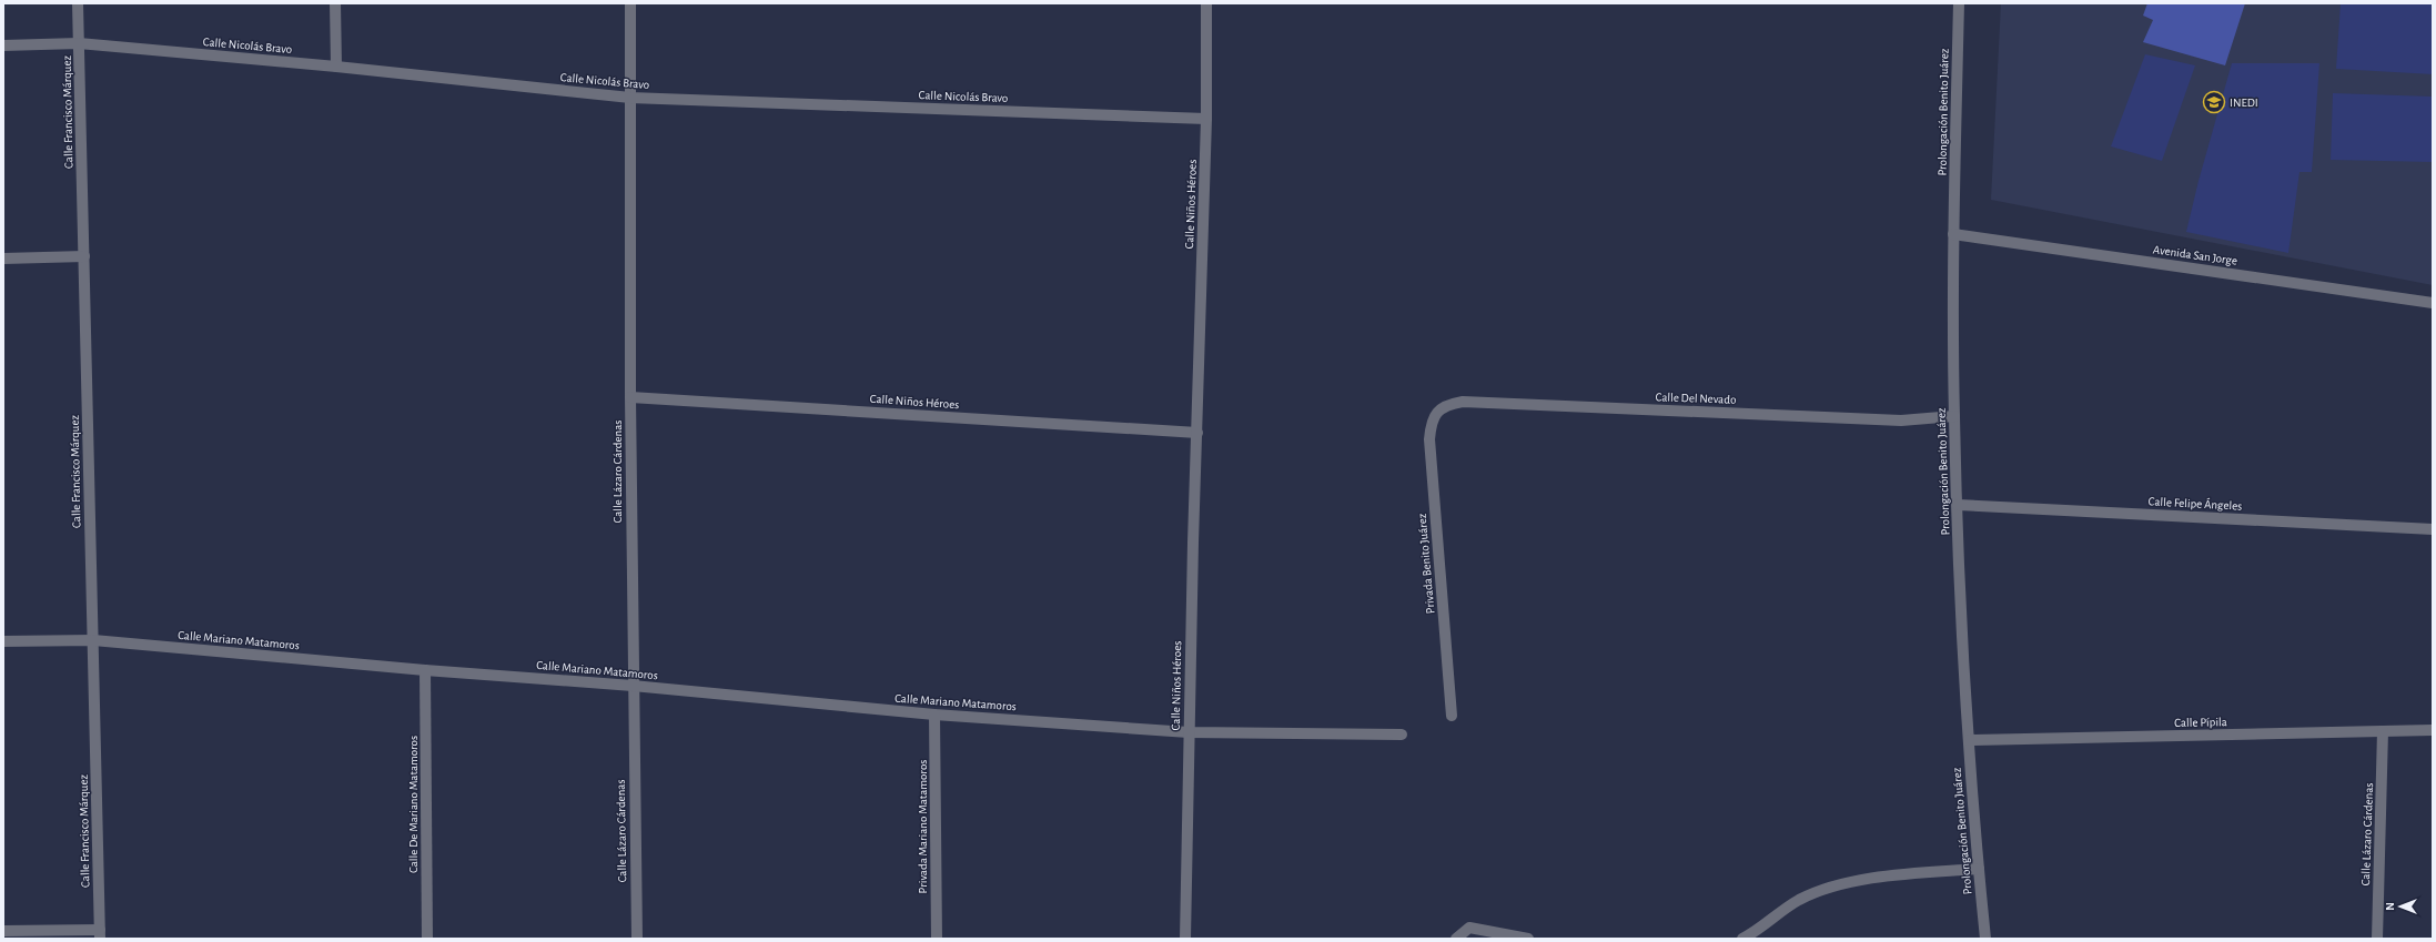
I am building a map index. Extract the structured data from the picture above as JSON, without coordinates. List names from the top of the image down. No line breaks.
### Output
{"streets":{"street":["Calle Nicolás Bravo","Calle Francisco Márquez","Prolongación Benito Juárez","Calle Niños Héroes","Avenida San Jorge","Calle Del Nevado","Calle Lázaro Cárdenas","Calle Felipe Ángeles","Privada Benito Juárez","Calle Mariano Matamoros","Calle Pípila","Calle De Mariano Matamoros","Privada Mariano Matamoros"]},"crossings":[["Calle Nicolás Bravo","Calle Francisco Márquez"],["Calle Nicolás Bravo","Calle Niños Héroes"],["Calle Nicolás Bravo","Calle Lázaro Cárdenas"],["Calle Francisco Márquez","Calle Mariano Matamoros"],["Prolongación Benito Juárez","Avenida San Jorge"],["Prolongación Benito Juárez","Calle Del Nevado"],["Prolongación Benito Juárez","Calle Felipe Ángeles"],["Prolongación Benito Juárez","Calle Pípila"],["Calle Niños Héroes","Calle Lázaro Cárdenas"],["Calle Niños Héroes","Calle Mariano Matamoros"],["Calle Del Nevado","Privada Benito Juárez"],["Calle Lázaro Cárdenas","Calle Mariano Matamoros"],["Calle Lázaro Cárdenas","Calle Pípila"],["Calle Mariano Matamoros","Calle De Mariano Matamoros"],["Calle Mariano Matamoros","Privada Mariano Matamoros"]],"places":{"school or university":["INEDI"]},"north":"left"}
